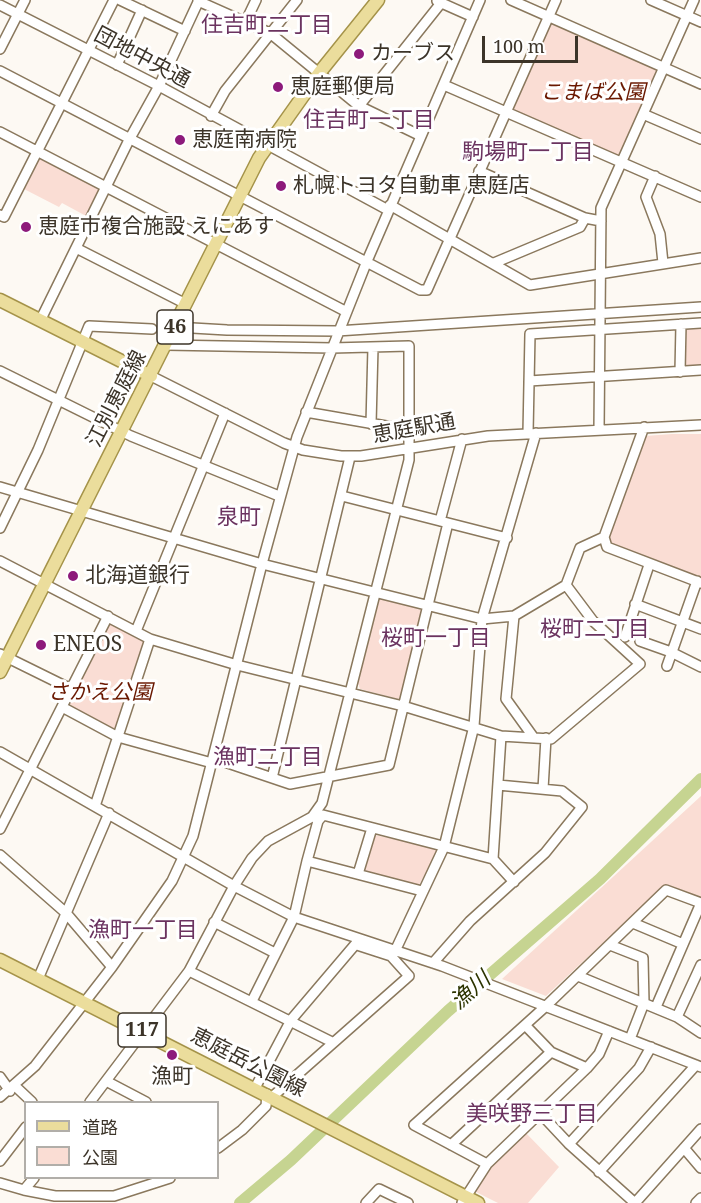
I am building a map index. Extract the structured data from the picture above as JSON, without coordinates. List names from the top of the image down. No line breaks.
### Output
{"streets":{"main road":["46","江別恵庭線","117","恵庭岳公園線"],"street":["団地中央通","恵庭駅通"]},"crossings":[["団地中央通","江別恵庭線"],["江別恵庭線","恵庭駅通"]],"districts":["住吉町二丁目","住吉町一丁目","駒場町一丁目","泉町","桜町二丁目","桜町一丁目","漁町二丁目","漁町一丁目","美咲野三丁目"],"water":["漁川"],"parks":["こまば公園","さかえ公園"],"places":["カーブス","恵庭郵便局","恵庭南病院","札幌トヨタ自動車 恵庭店","恵庭市複合施設 えにあす","北海道銀行","ENEOS","漁町"],"legend":["道路","公園"],"scale_bar":"100 m"}
